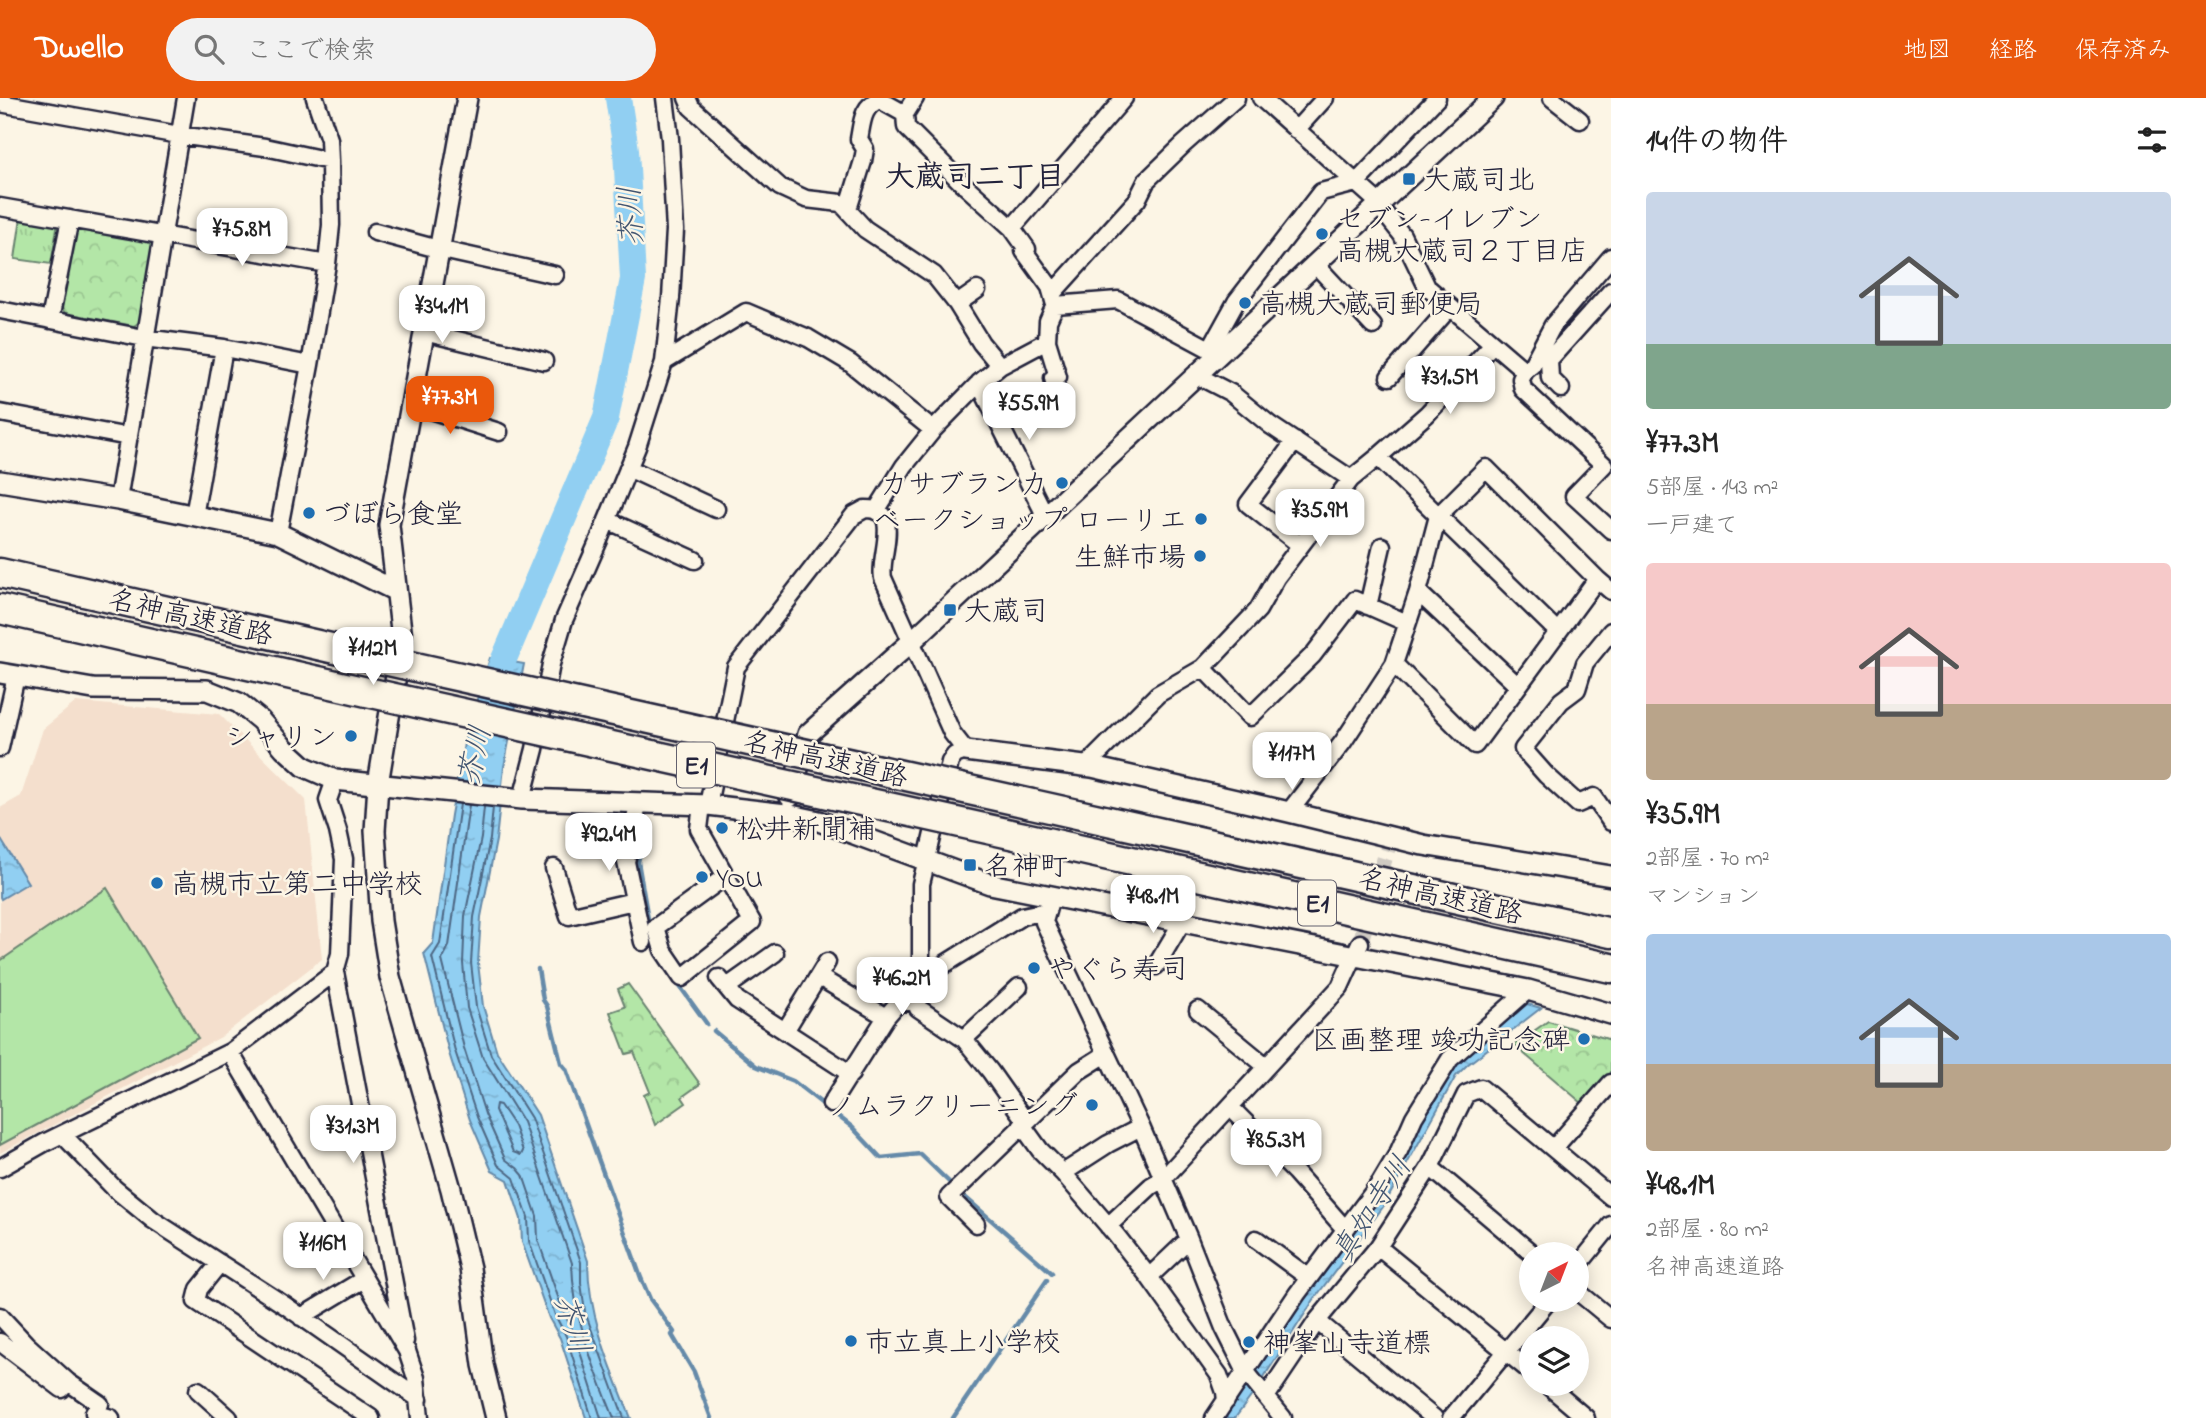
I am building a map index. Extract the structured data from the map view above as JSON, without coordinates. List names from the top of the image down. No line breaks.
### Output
{"streets":{"highway":["名神高速道路","E1"]},"districts":["大蔵司二丁目"],"water":["芥川","真如寺川"],"places":{"transit":["大蔵司北","大蔵司","名神町"],"other":["セブン-イレブン 高槻大蔵司２丁目店","高槻大蔵司郵便局","カサブランカ","づぼら食堂","ベークショップ ローリエ","生鮮市場","シャリン","松井新聞補","YOU","高槻市立第二中学校","やぐら寿司","区画整理 竣功記念碑","ノムラクリーニング","市立真上小学校","神峯山寺道標"]},"north":"top right","page":{"header":"Dwello","search":"ここで検索","nav":["地図","経路","保存済み"],"heading":"14件の物件","list":[{"name":"¥77.3M","note":"5部屋 · 143 m² · 一戸建て"},{"name":"¥35.9M","note":"2部屋 · 70 m² · マンション"},{"name":"¥48.1M","note":"2部屋 · 80 m² · 名神高速道路"}],"price":["¥75.8M","¥34.1M","¥31.5M","¥77.3M","¥55.9M","¥35.9M","¥112M","¥117M","¥92.4M","¥48.1M","¥46.2M","¥31.3M","¥85.3M","¥116M"]}}
